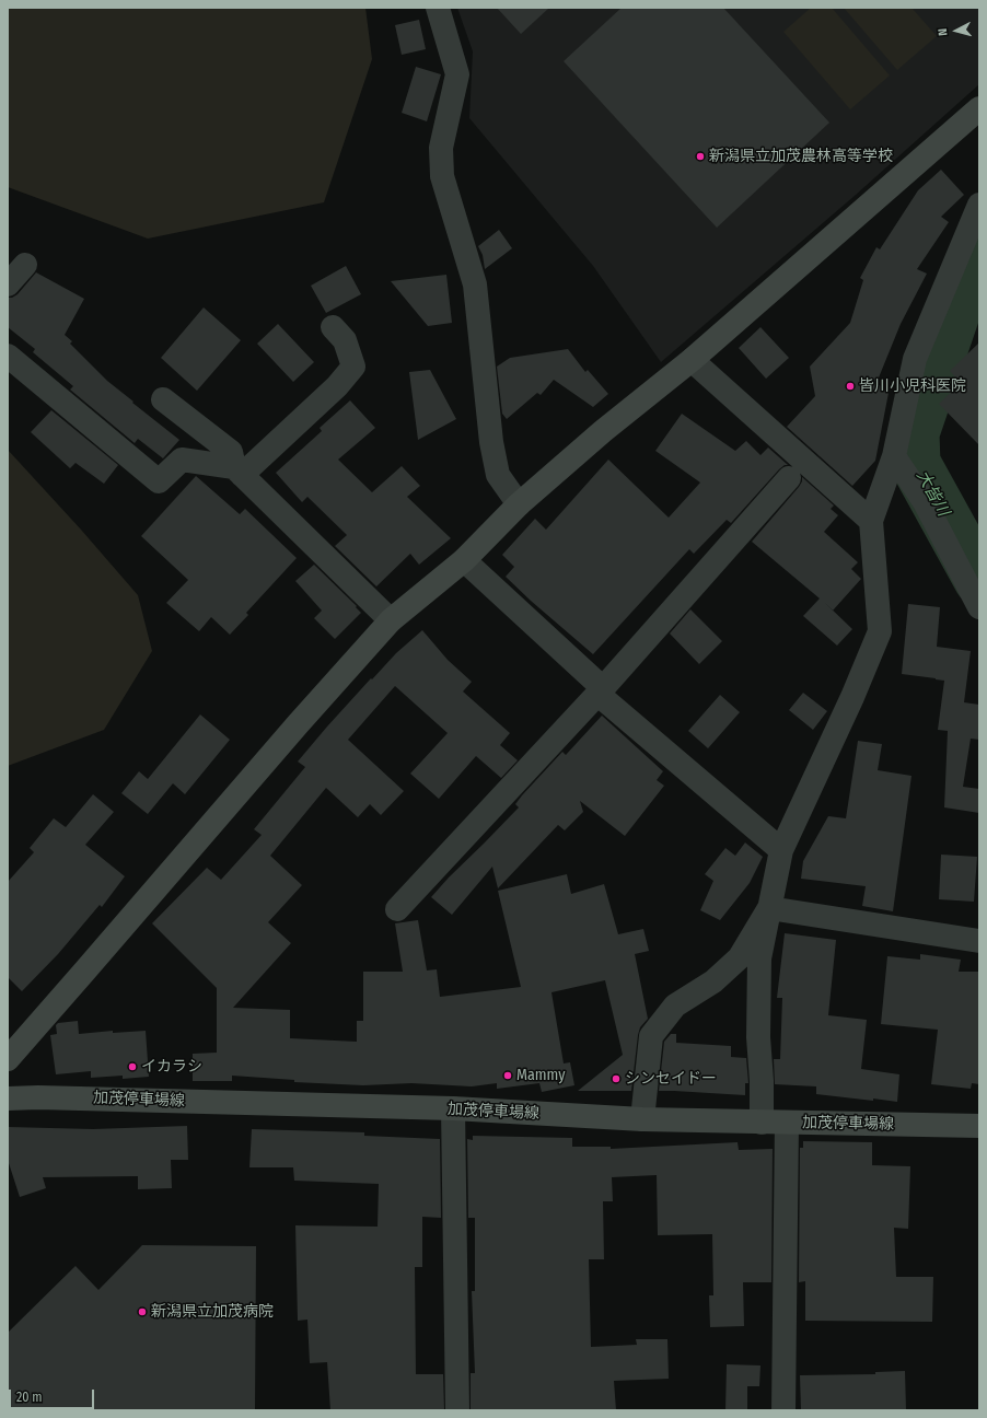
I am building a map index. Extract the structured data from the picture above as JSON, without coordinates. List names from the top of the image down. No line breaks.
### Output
{"streets":{"street":["加茂停車場線"]},"water":["大皆川"],"places":["新潟県立加茂農林高等学校","皆川小児科医院","イカラシ","Mammy","シンセイドー","新潟県立加茂病院"],"scale_bar":"20 m","north":"left"}
